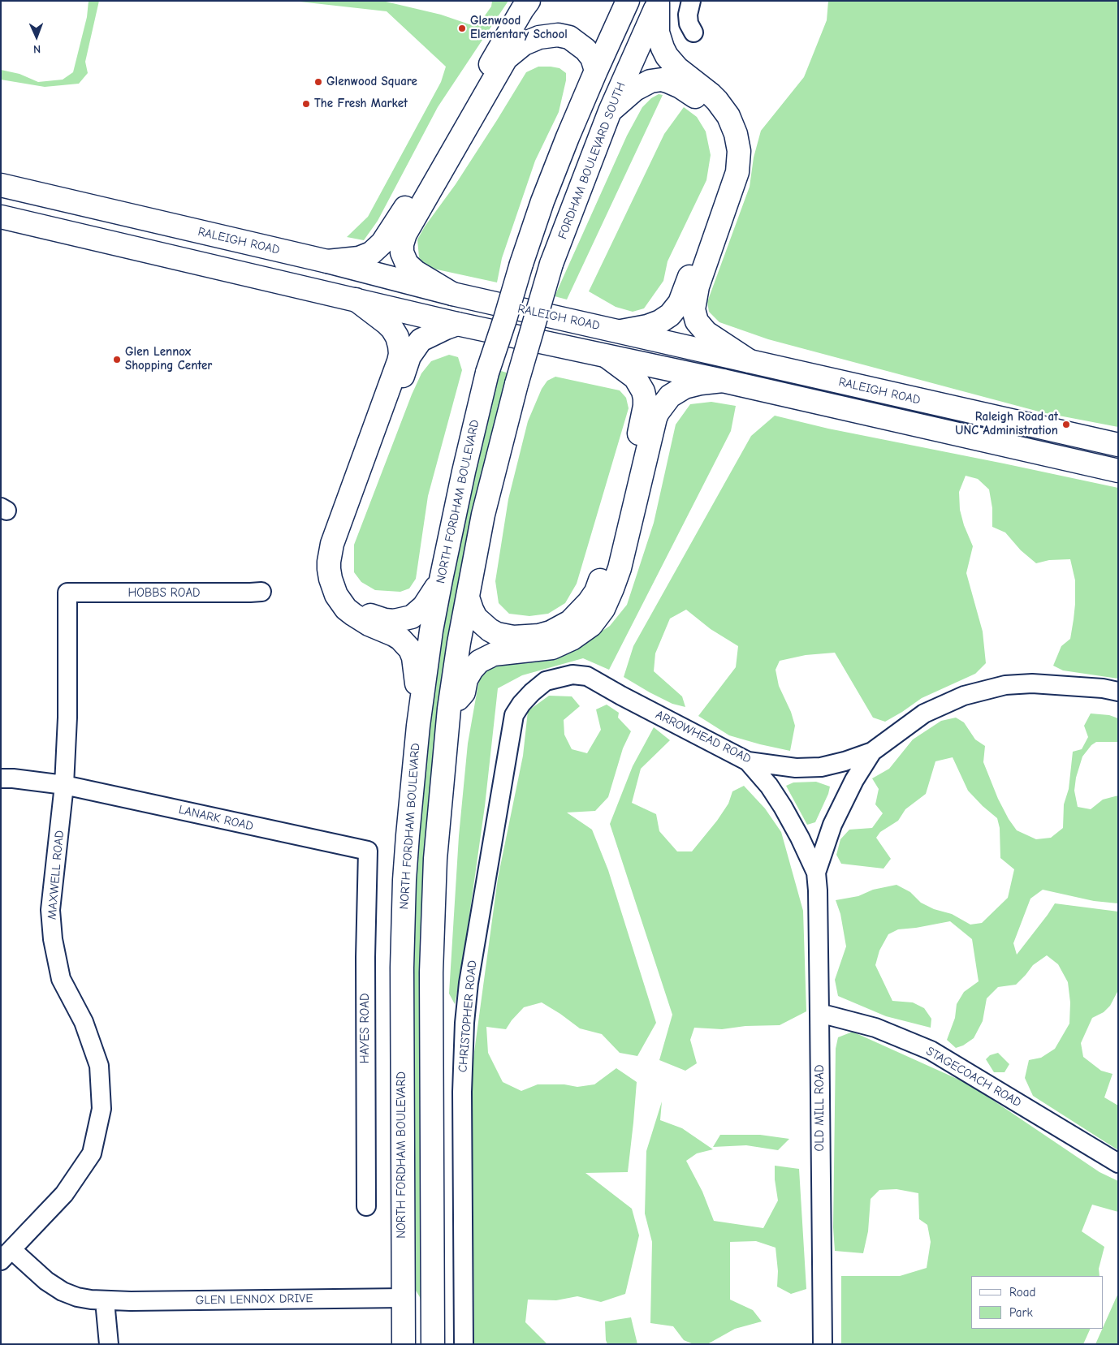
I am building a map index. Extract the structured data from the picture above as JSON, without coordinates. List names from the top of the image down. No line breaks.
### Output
{"streets":{"main road":["FORDHAM BOULEVARD SOUTH","RALEIGH ROAD","NORTH FORDHAM BOULEVARD"],"street":["HOBBS ROAD","ARROWHEAD ROAD","LANARK ROAD","MAXWELL ROAD","CHRISTOPHER ROAD","HAYES ROAD","STAGECOACH ROAD","OLD MILL ROAD","GLEN LENNOX DRIVE"]},"crossings":[["NORTH FORDHAM BOULEVARD","GLEN LENNOX DRIVE"],["HOBBS ROAD","MAXWELL ROAD"],["ARROWHEAD ROAD","CHRISTOPHER ROAD"],["ARROWHEAD ROAD","OLD MILL ROAD"],["LANARK ROAD","MAXWELL ROAD"],["LANARK ROAD","HAYES ROAD"],["MAXWELL ROAD","GLEN LENNOX DRIVE"],["STAGECOACH ROAD","OLD MILL ROAD"]],"places":["Glenwood Elementary School","Glenwood Square","The Fresh Market","Glen Lennox Shopping Center","Raleigh Road at UNC Administration"],"legend":["Road","Park"],"north":"bottom"}
